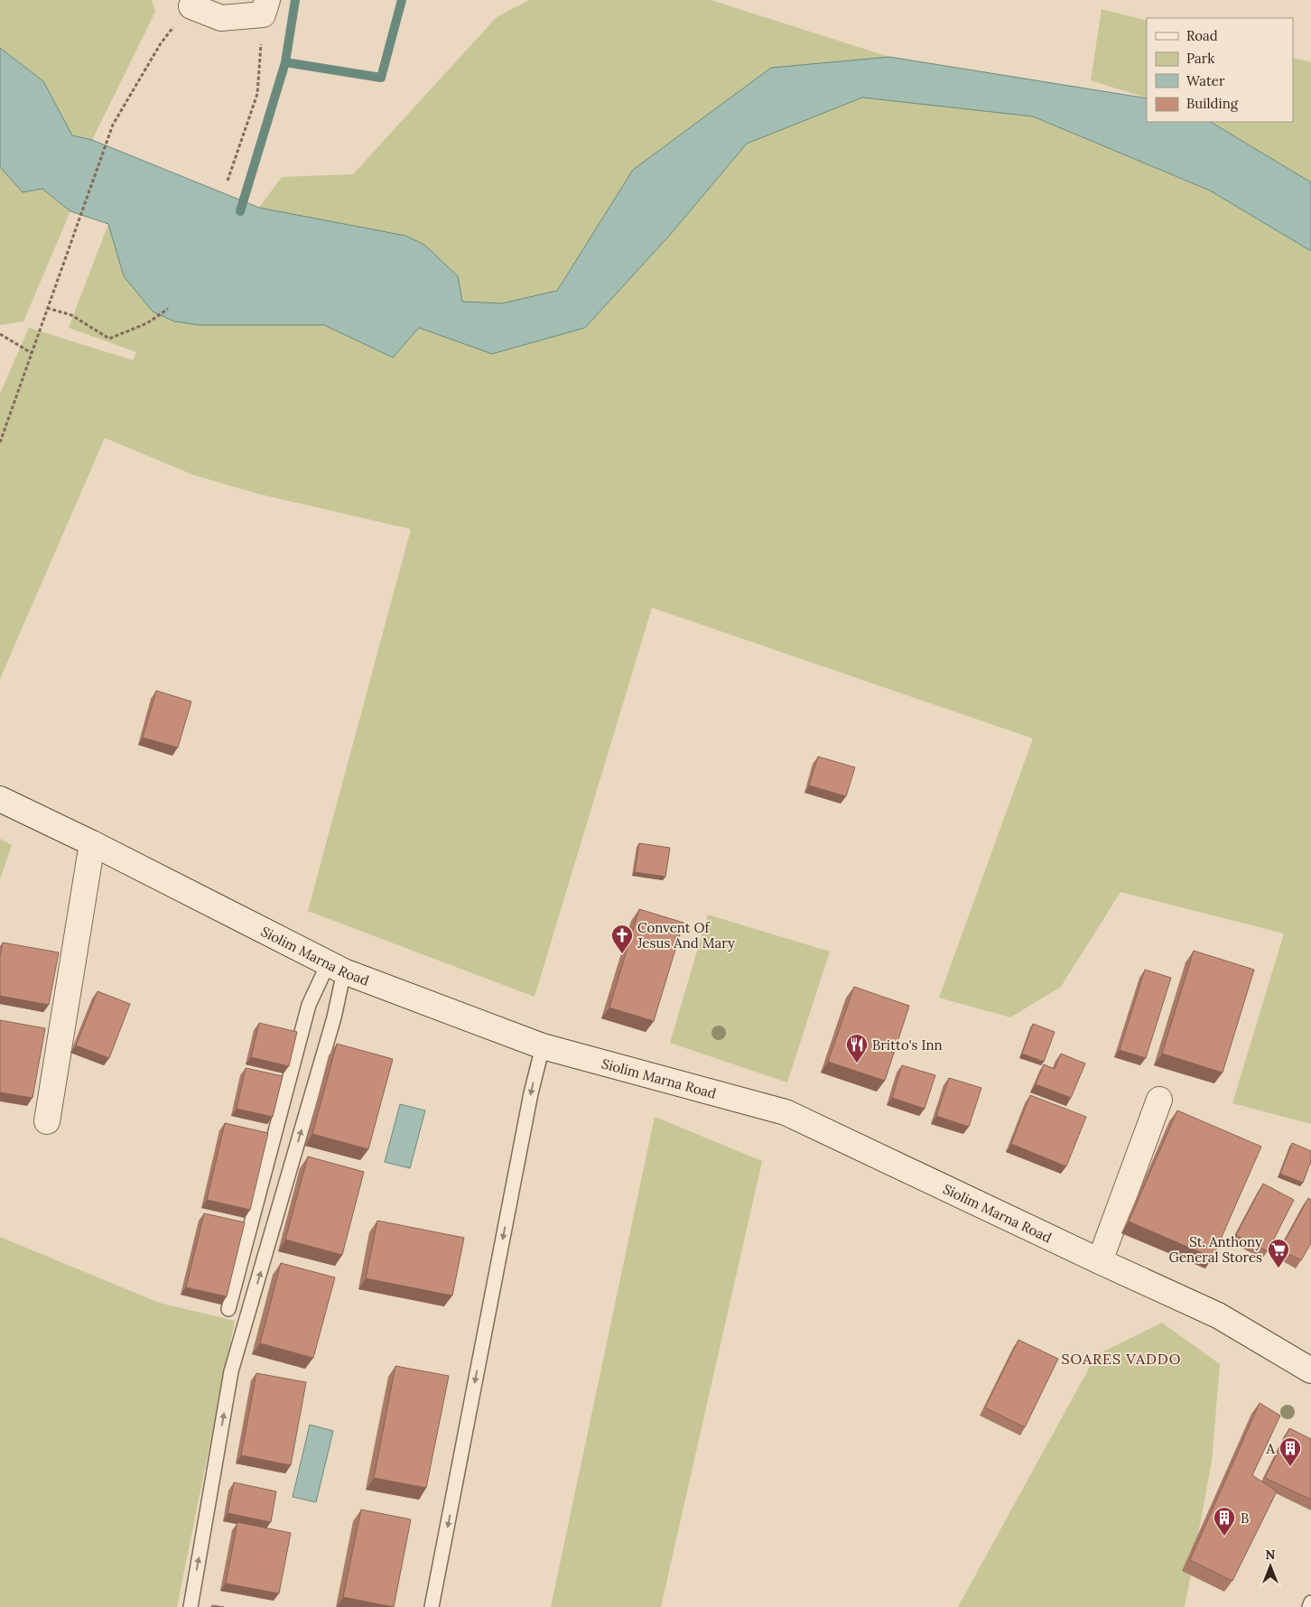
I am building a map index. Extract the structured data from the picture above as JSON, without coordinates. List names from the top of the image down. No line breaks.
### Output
{"streets":{"main road":["Siolim Marna Road"]},"districts":["SOARES VADDO"],"places":{"church":["Convent Of Jesus And Mary"],"restaurant":["Britto's Inn"],"supermarket":["St. Anthony General Stores"],"building":["A","B"]},"legend":["Road","Park","Water","Building"],"north":"top"}
